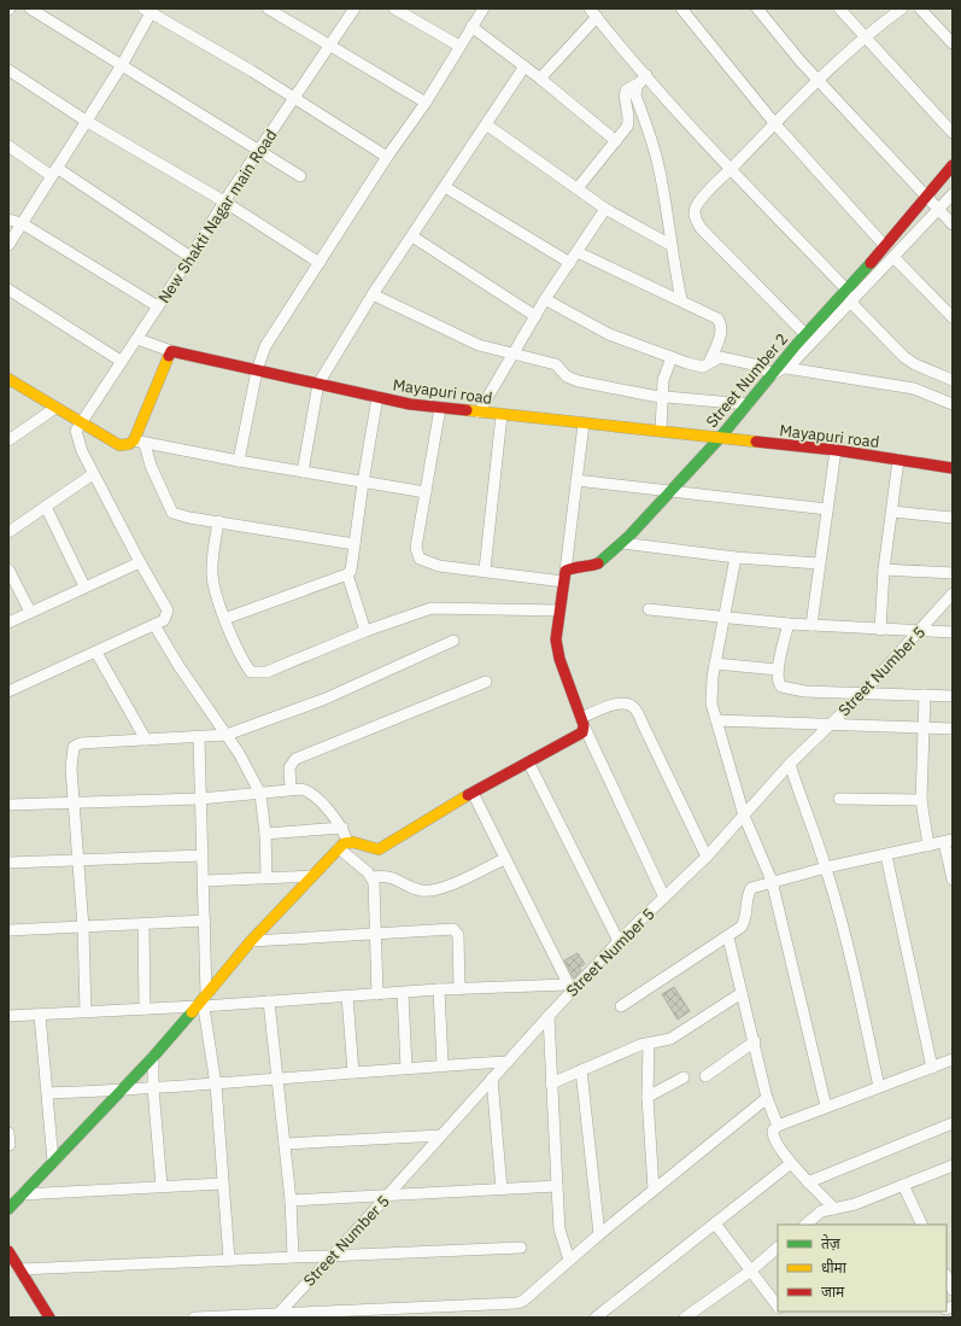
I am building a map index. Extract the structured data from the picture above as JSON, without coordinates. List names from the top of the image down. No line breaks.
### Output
{"streets":{"street":["New Shakti Nagar main Road","Street Number 2","Mayapuri road","Street Number 5"]},"crossings":[["Street Number 2","Mayapuri road"]],"legend":["तेज़","धीमा","जाम"]}
